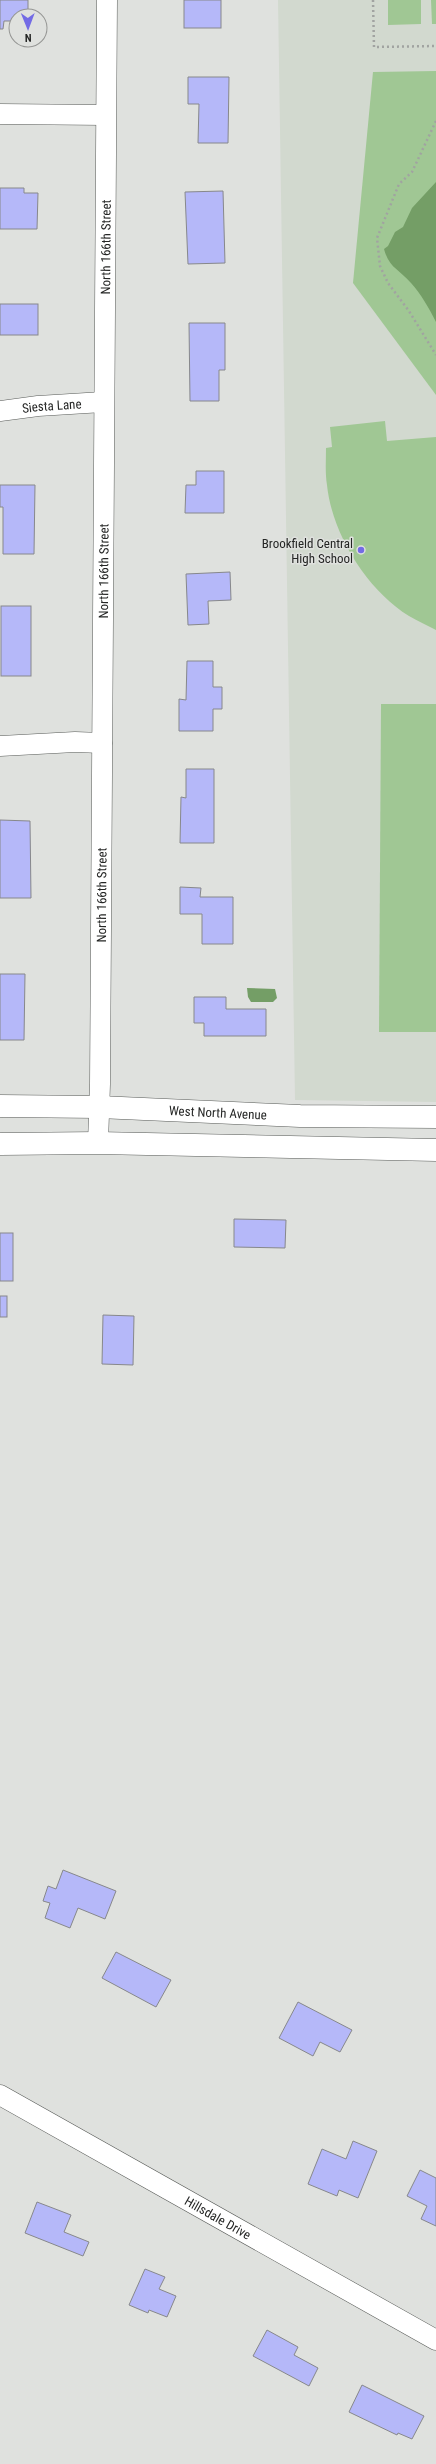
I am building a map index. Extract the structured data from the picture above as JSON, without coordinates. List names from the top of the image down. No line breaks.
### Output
{"streets":{"main road":["West North Avenue"],"street":["North 166th Street","Siesta Lane","Hillsdale Drive"]},"crossings":[["North 166th Street","Siesta Lane"],["North 166th Street","West North Avenue"]],"places":["Brookfield Central High School"],"north":"bottom"}
